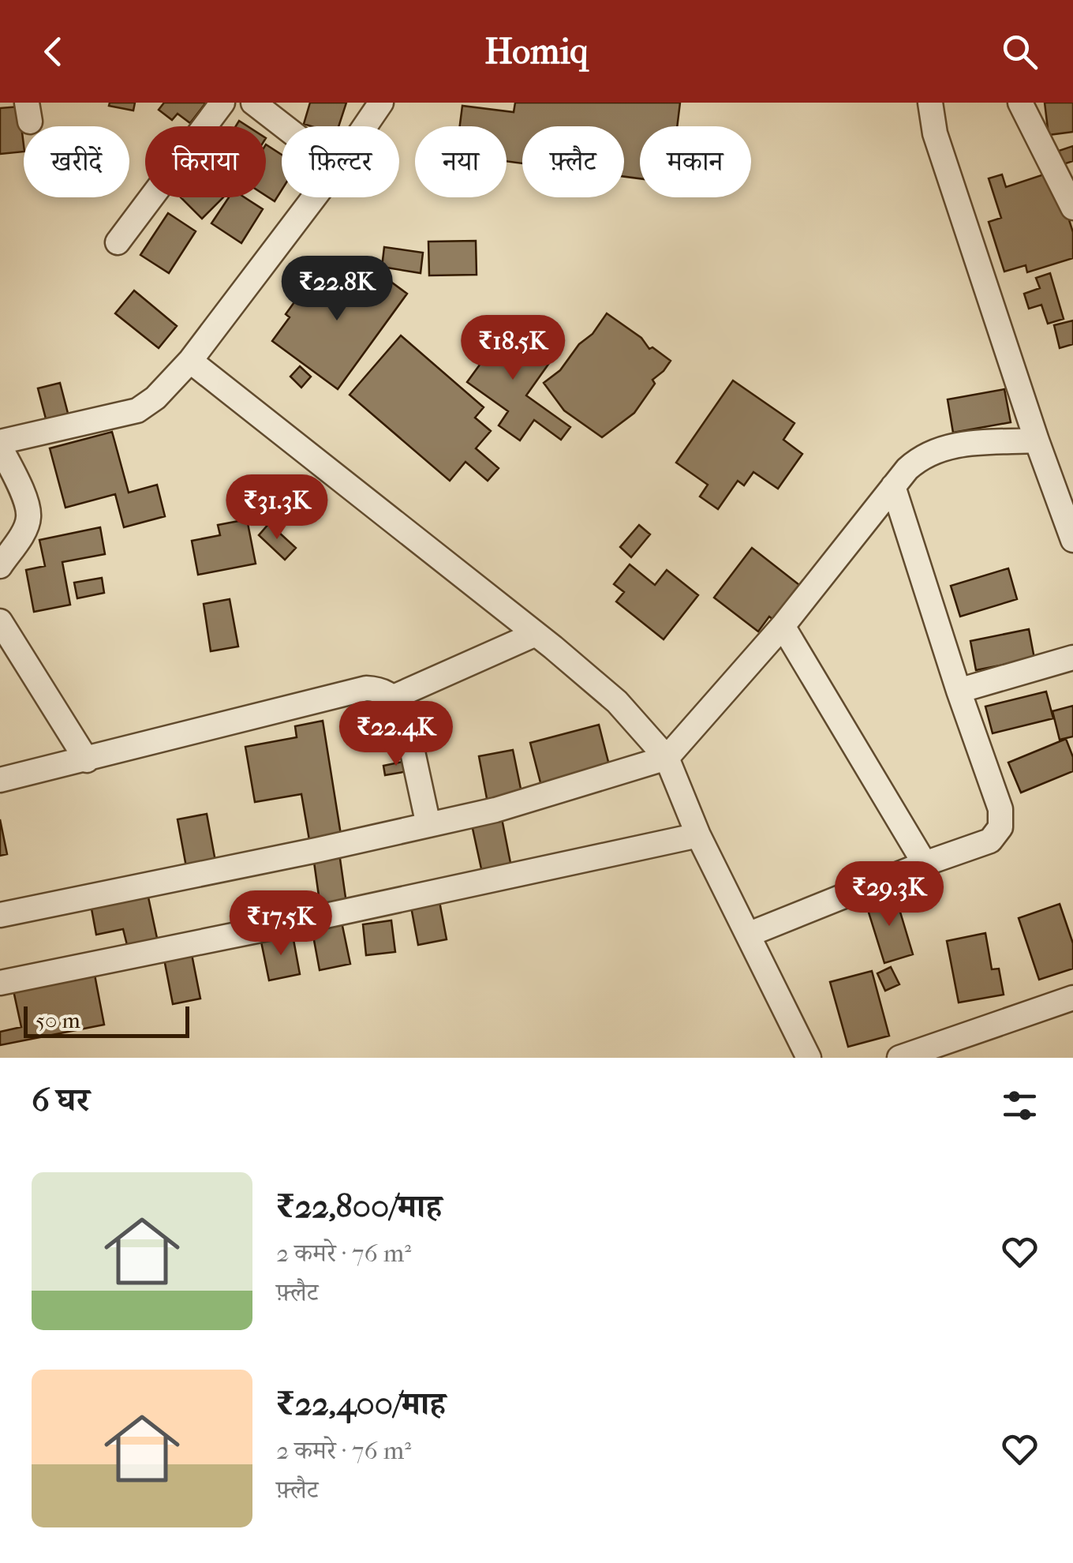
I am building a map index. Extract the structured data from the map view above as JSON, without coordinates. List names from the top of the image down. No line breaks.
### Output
{"scale_bar":"50 m","page":{"header":"Homiq","chip":["खरीदें","किराया","फ़िल्टर","नया","फ़्लैट","मकान"],"price":["₹22.8K","₹18.5K","₹31.3K","₹22.4K","₹29.3K","₹17.5K"],"scale":"50 m","heading":"6 घर","list":[{"name":"₹22,800/माह","note":"2 कमरे · 76 m² · फ़्लैट"},{"name":"₹22,400/माह","note":"2 कमरे · 76 m² · फ़्लैट"}]}}
